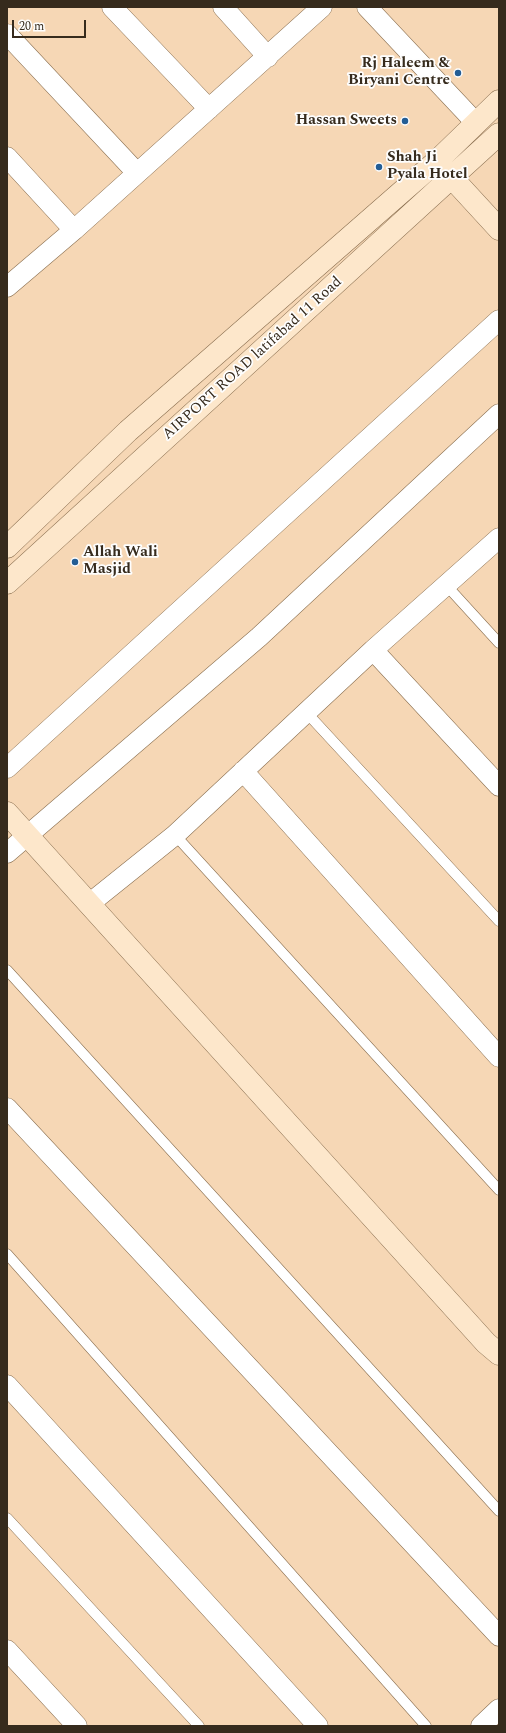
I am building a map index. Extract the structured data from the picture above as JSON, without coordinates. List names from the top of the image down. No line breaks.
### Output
{"streets":{"street":["AIRPORT ROAD latifabad 11 Road"]},"places":["Rj Haleem & Biryani Centre","Hassan Sweets","Shah Ji Pyala Hotel","Allah Wali Masjid"],"scale_bar":"20 m"}
